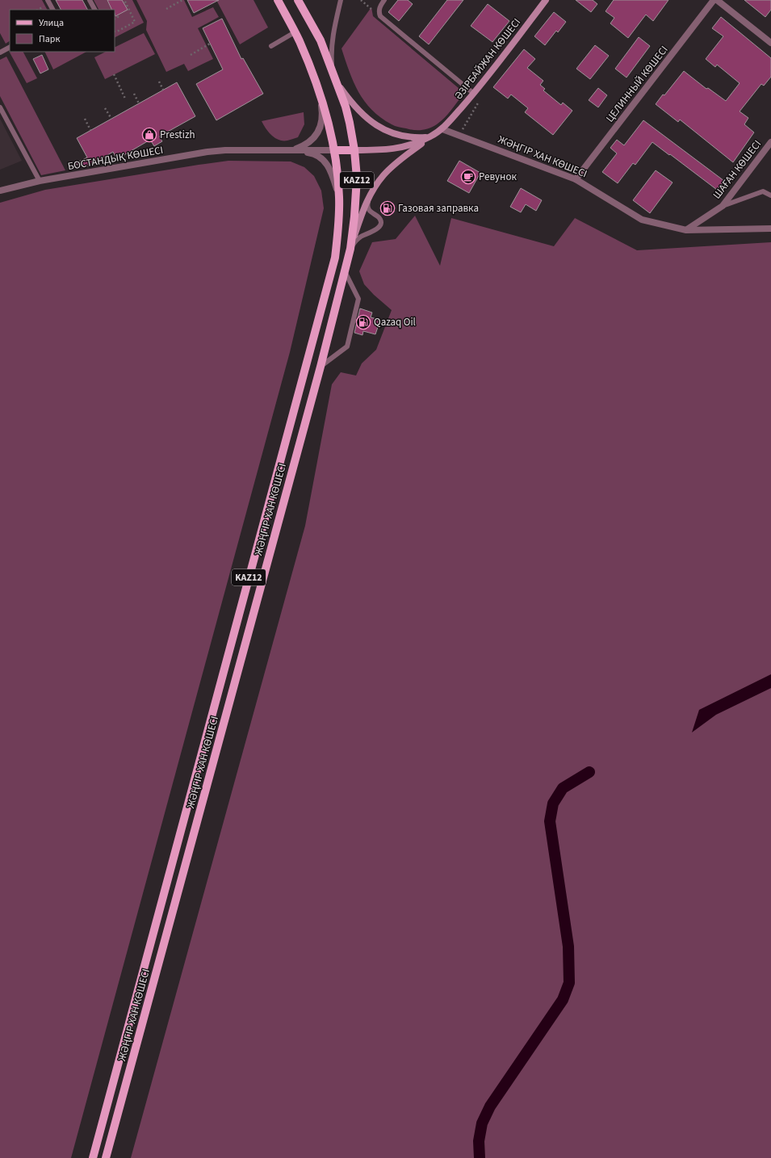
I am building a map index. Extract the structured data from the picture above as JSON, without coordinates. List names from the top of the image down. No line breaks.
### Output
{"streets":{"main road":["ӘЗІРБАЙЖАН КӨШЕСІ","ЖӘҢГІР ХАН КӨШЕСІ","KAZ12"],"street":["ЦЕЛИННЫЙ КӨШЕСІ","БОСТАНДЫҚ КӨШЕСІ","ШАҒАН КӨШЕСІ"]},"crossings":[["ӘЗІРБАЙЖАН КӨШЕСІ","ЖӘҢГІР ХАН КӨШЕСІ"],["ЦЕЛИННЫЙ КӨШЕСІ","ЖӘҢГІР ХАН КӨШЕСІ"],["ЖӘҢГІР ХАН КӨШЕСІ","ШАҒАН КӨШЕСІ"]],"places":{"shop":["Prestizh"],"cafe":["Ревунок"],"fuel station":["Газовая заправка","Qazaq Oil"]},"legend":["Улица","Парк"]}
